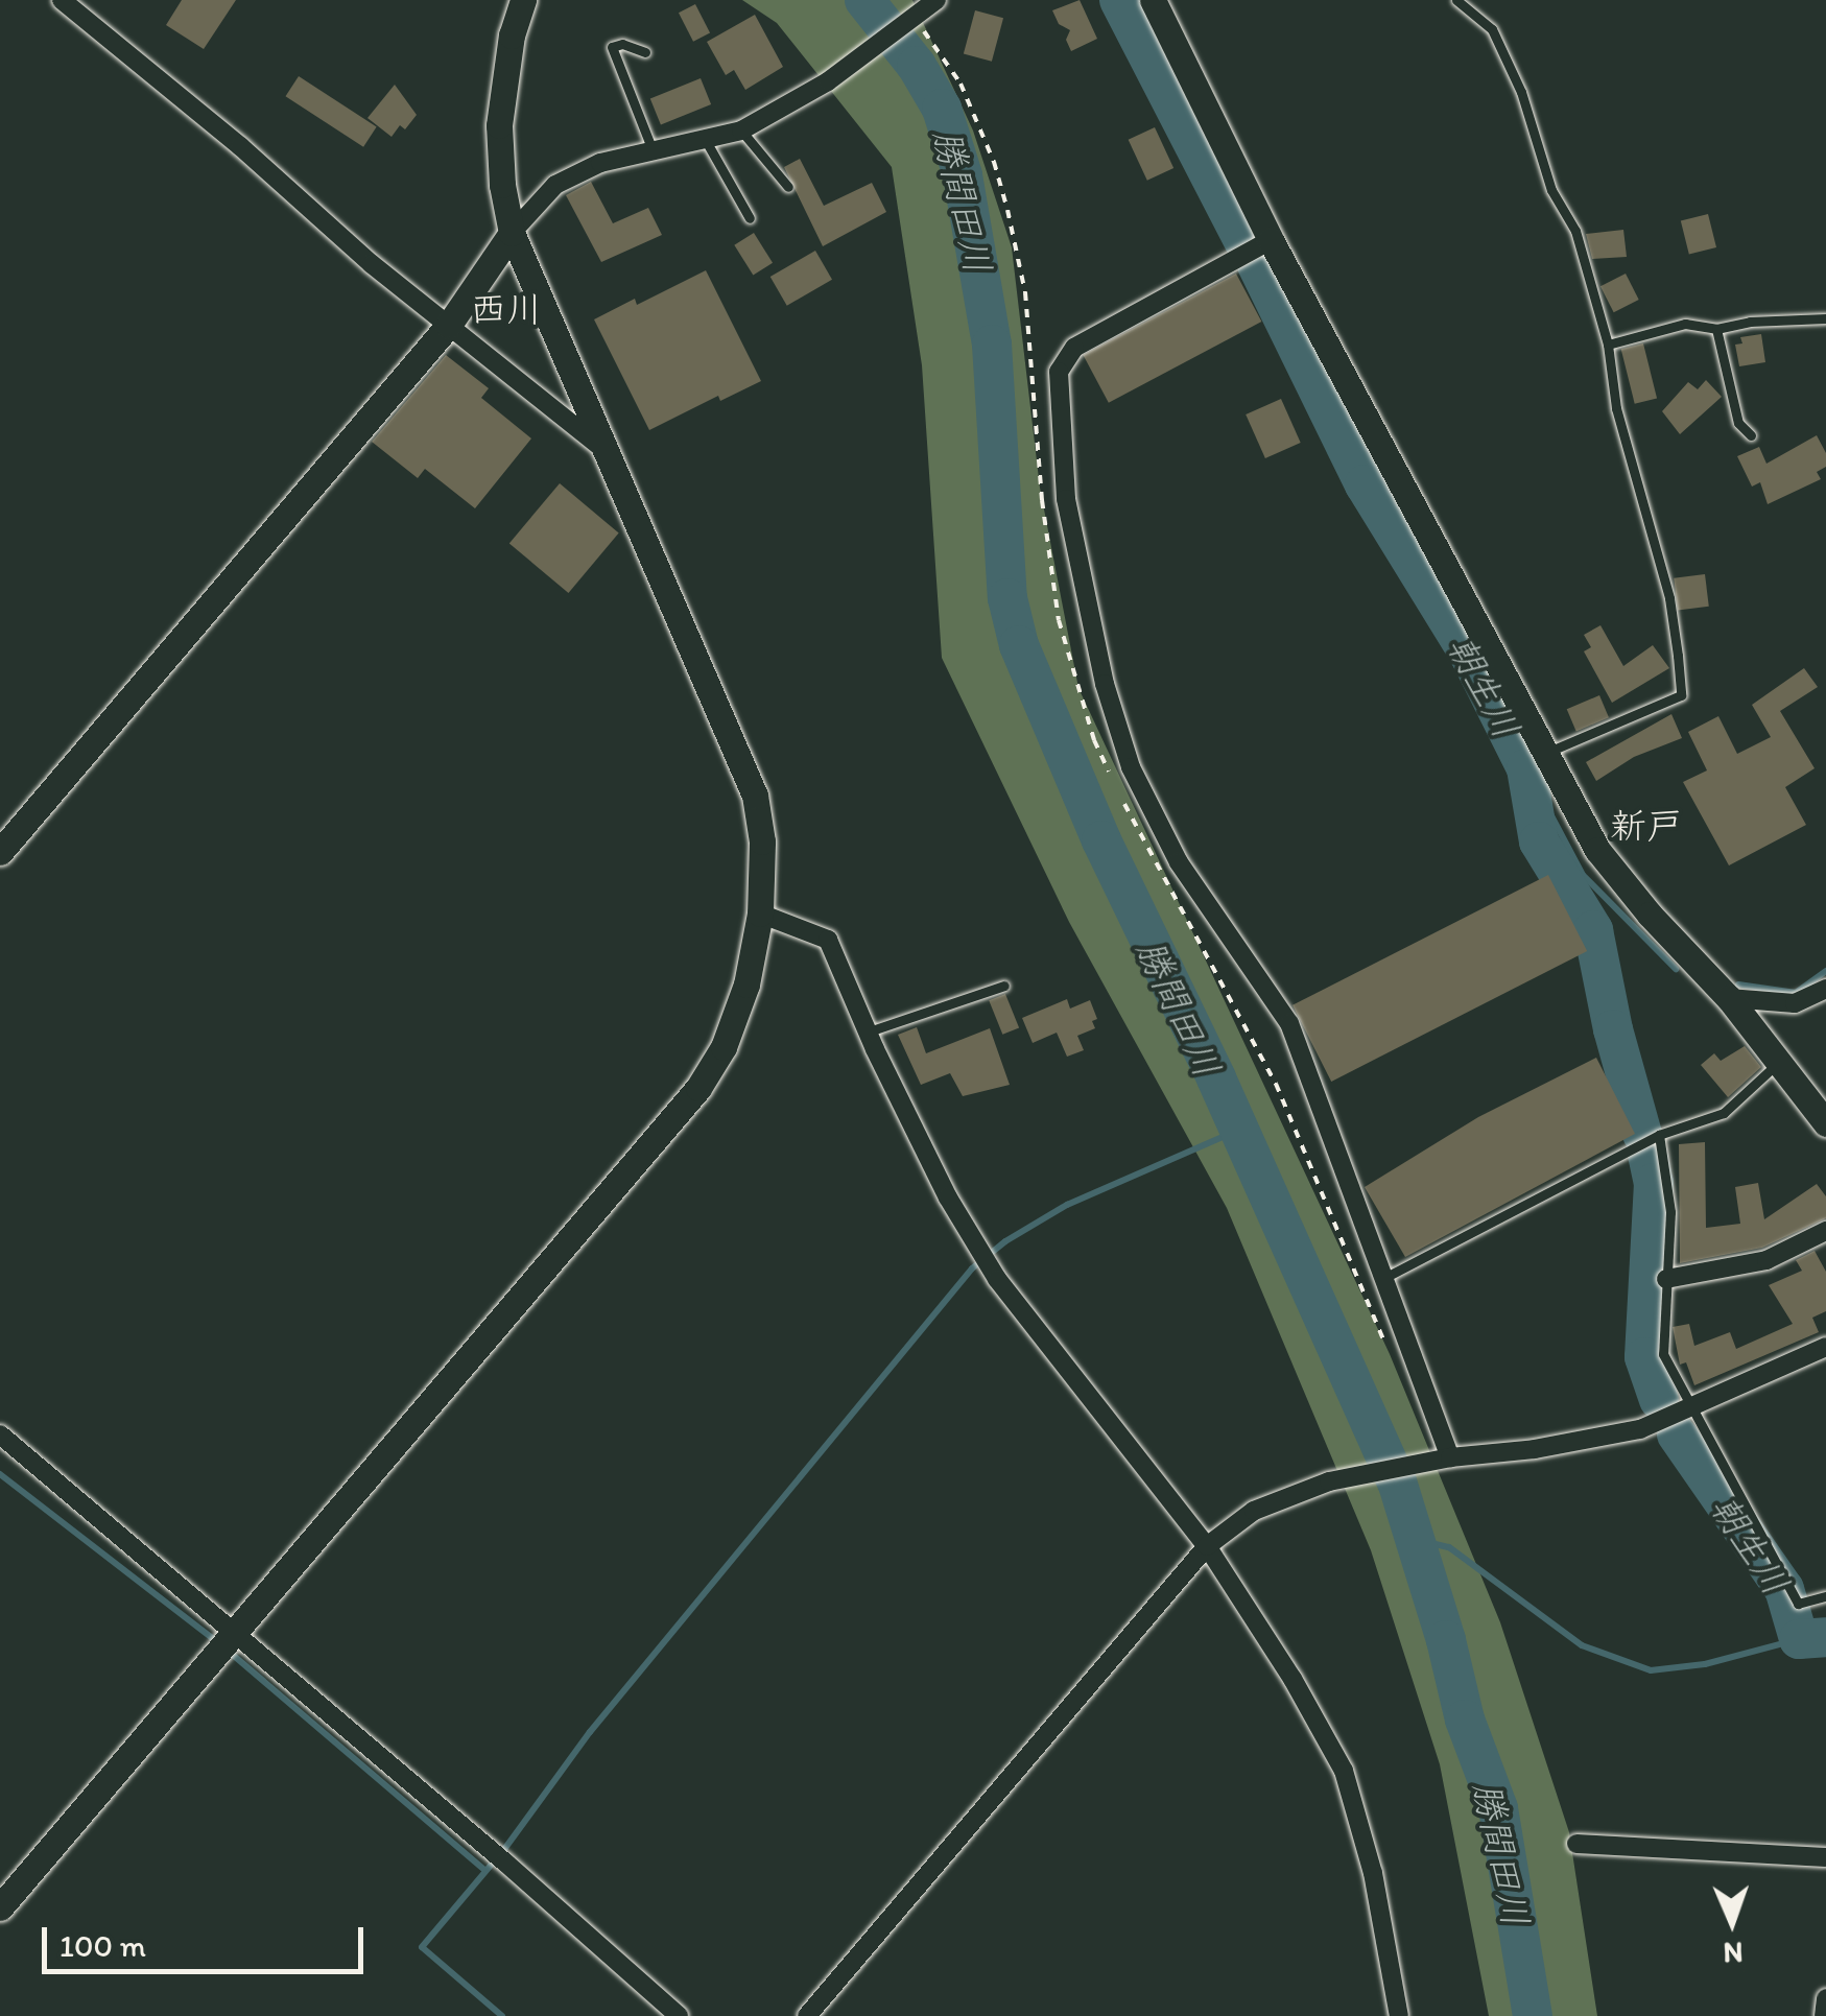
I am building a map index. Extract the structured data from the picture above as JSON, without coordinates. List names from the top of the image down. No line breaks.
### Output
{"districts":["西川","新戸"],"water":["勝間田川","朝生川"],"scale_bar":"100 m","north":"bottom"}
